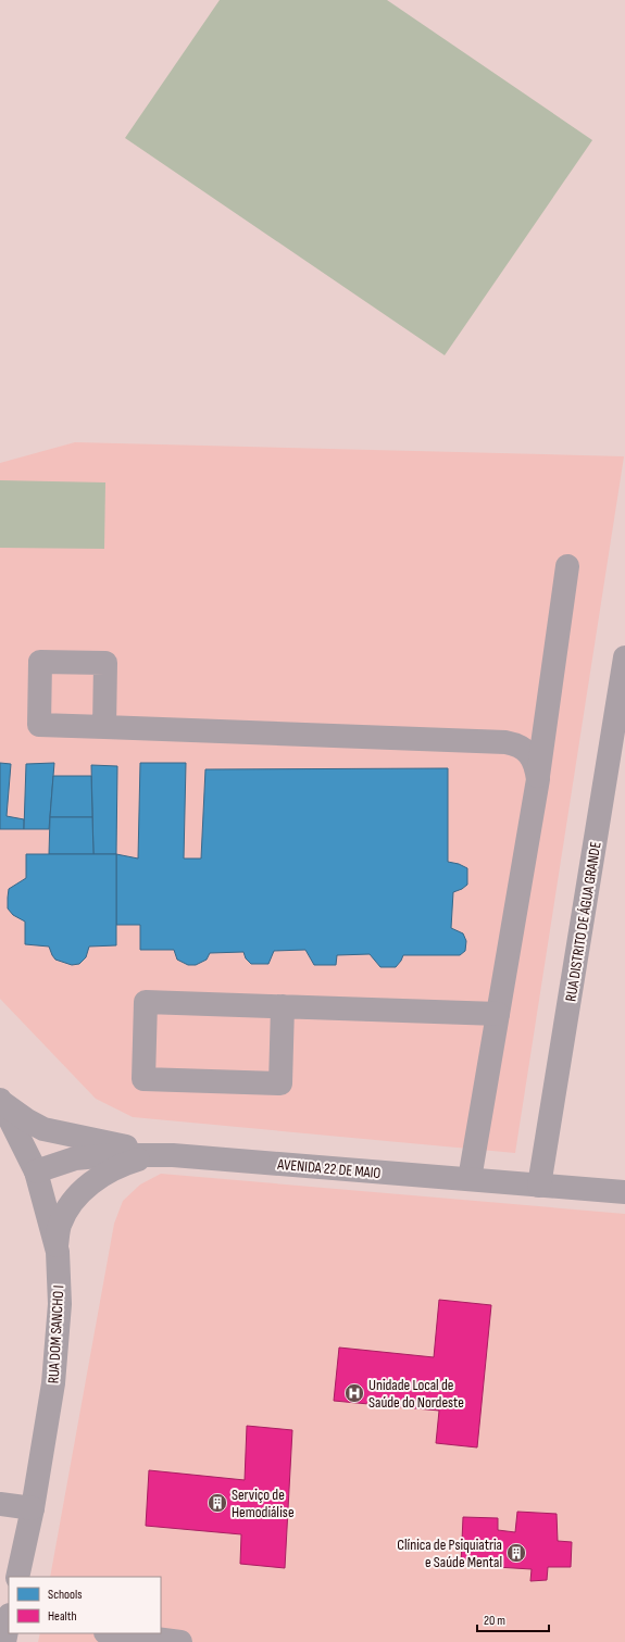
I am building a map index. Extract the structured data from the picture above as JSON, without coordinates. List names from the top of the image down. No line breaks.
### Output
{"streets":{"street":["RUA DISTRITO DE ÁGUA GRANDE","AVENIDA 22 DE MAIO","RUA DOM SANCHO I"]},"crossings":[["RUA DISTRITO DE ÁGUA GRANDE","AVENIDA 22 DE MAIO"],["AVENIDA 22 DE MAIO","RUA DOM SANCHO I"]],"places":{"hospital":["Unidade Local de Saúde do Nordeste"],"building":["Serviço de Hemodiálise","Clínica de Psiquiatria e Saúde Mental"]},"legend":["Schools","Health"],"scale_bar":"20 m"}
